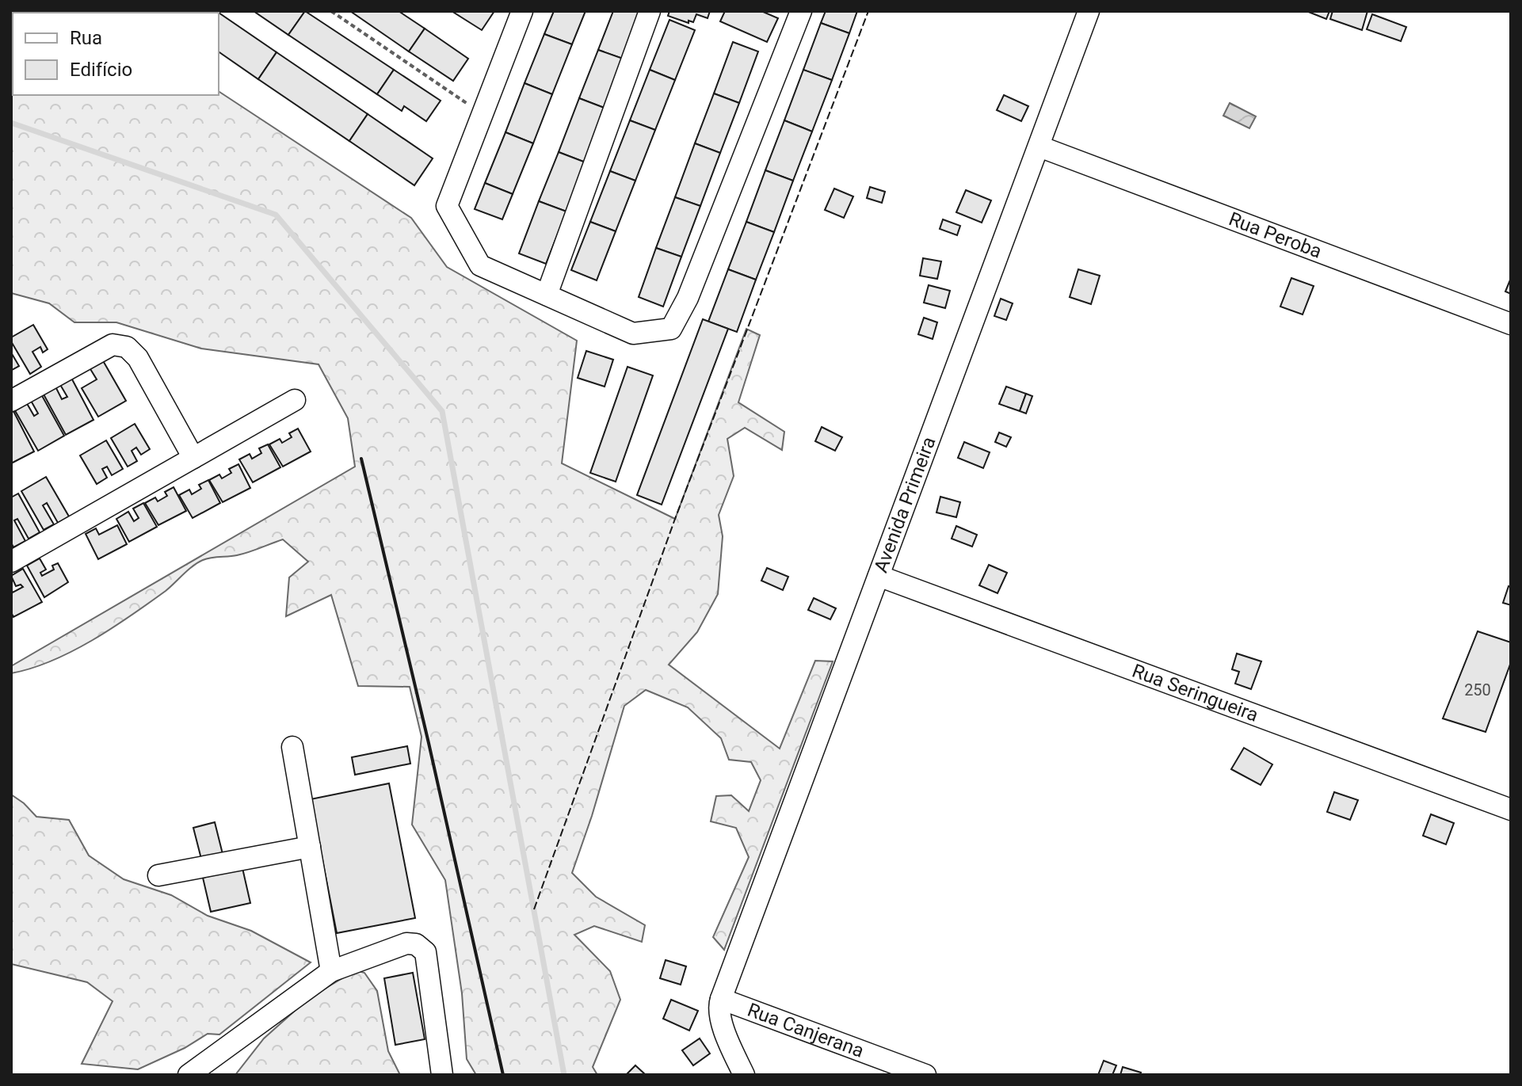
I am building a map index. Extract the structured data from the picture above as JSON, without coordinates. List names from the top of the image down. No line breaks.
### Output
{"streets":{"street":["Rua Peroba","Avenida Primeira","Rua Seringueira","Rua Canjerana"]},"crossings":[["Rua Peroba","Avenida Primeira"],["Avenida Primeira","Rua Seringueira"],["Avenida Primeira","Rua Canjerana"]],"house_numbers":["250"],"legend":["Rua","Edifício"]}
